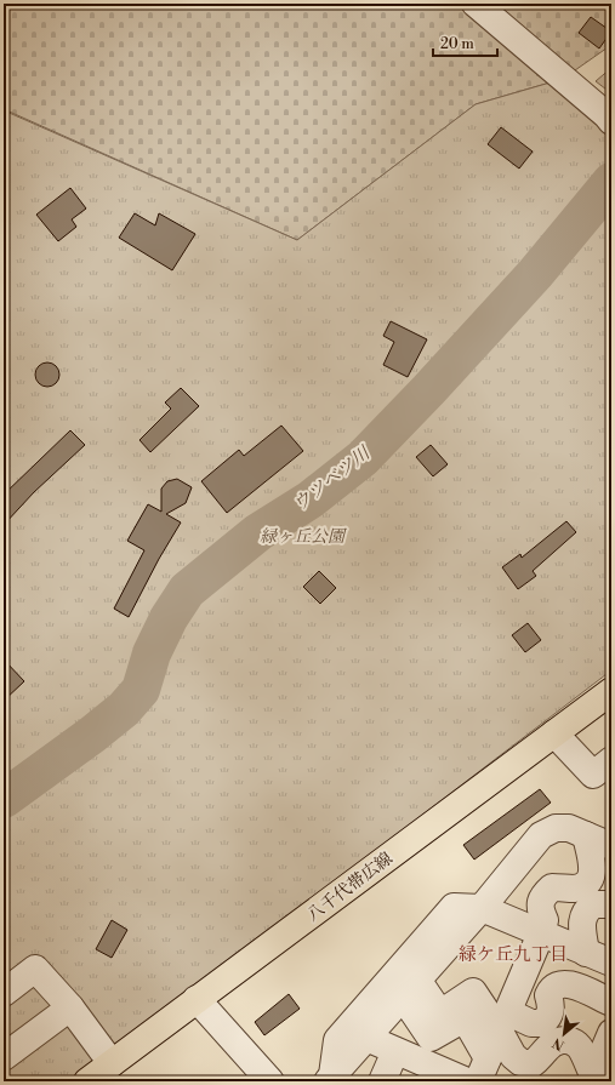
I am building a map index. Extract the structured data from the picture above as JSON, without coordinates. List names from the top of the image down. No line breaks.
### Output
{"streets":{"main road":["八千代帯広線"]},"districts":["緑ケ丘九丁目"],"water":["ウツベツ川"],"parks":["緑ヶ丘公園"],"scale_bar":"20 m","north":"bottom left"}
